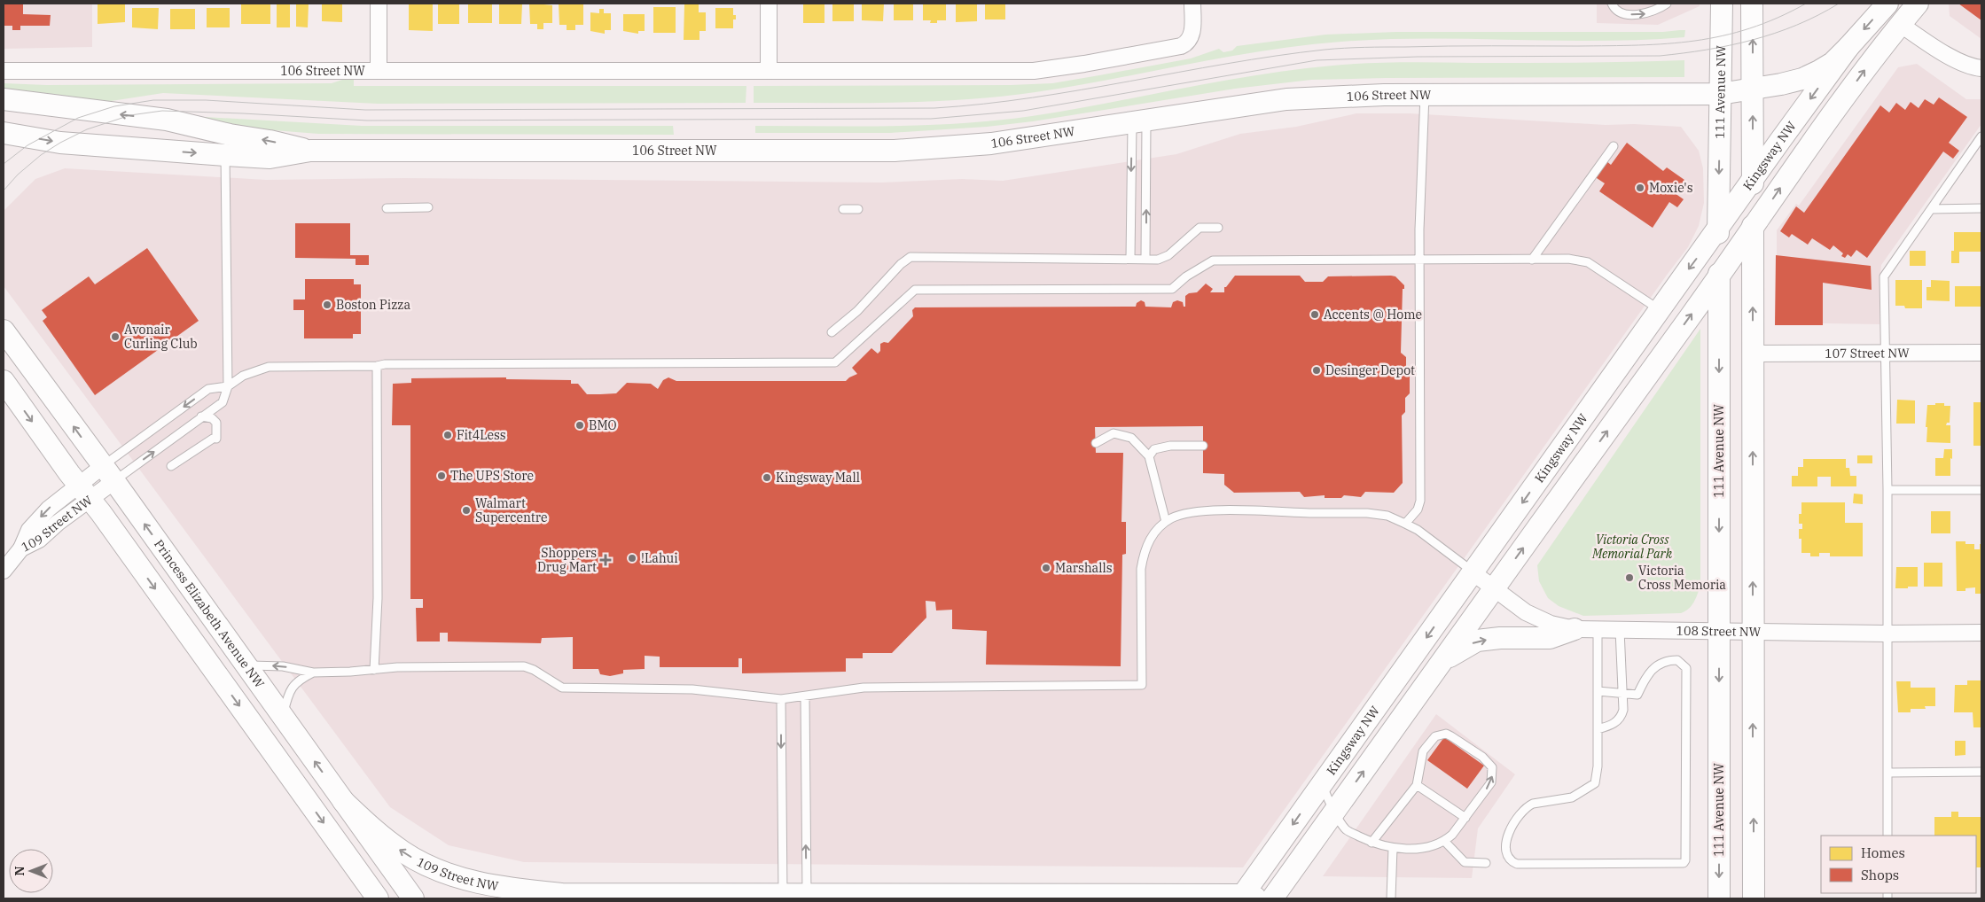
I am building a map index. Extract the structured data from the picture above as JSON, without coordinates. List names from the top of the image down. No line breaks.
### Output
{"streets":{"main road":["106 Street NW","111 Avenue NW","Kingsway NW","109 Street NW","Princess Elizabeth Avenue NW"],"street":["107 Street NW","108 Street NW"]},"crossings":[["106 Street NW","111 Avenue NW"],["106 Street NW","Kingsway NW"],["111 Avenue NW","Kingsway NW"],["111 Avenue NW","108 Street NW"],["Kingsway NW","109 Street NW"],["Kingsway NW","108 Street NW"],["109 Street NW","Princess Elizabeth Avenue NW"]],"one_way":["109 Street NW"],"parks":["Victoria Cross Memorial Park"],"places":{"other":["Moxie's","Boston Pizza","Accents @ Home","Avonair Curling Club","Desinger Depot","BMO","Fit4Less","The UPS Store","Kingsway Mall","Walmart Supercentre","!Lahui","Marshalls","Victoria Cross Memoria"],"health":["Shoppers Drug Mart"]},"legend":["Homes","Shops"],"north":"left"}
